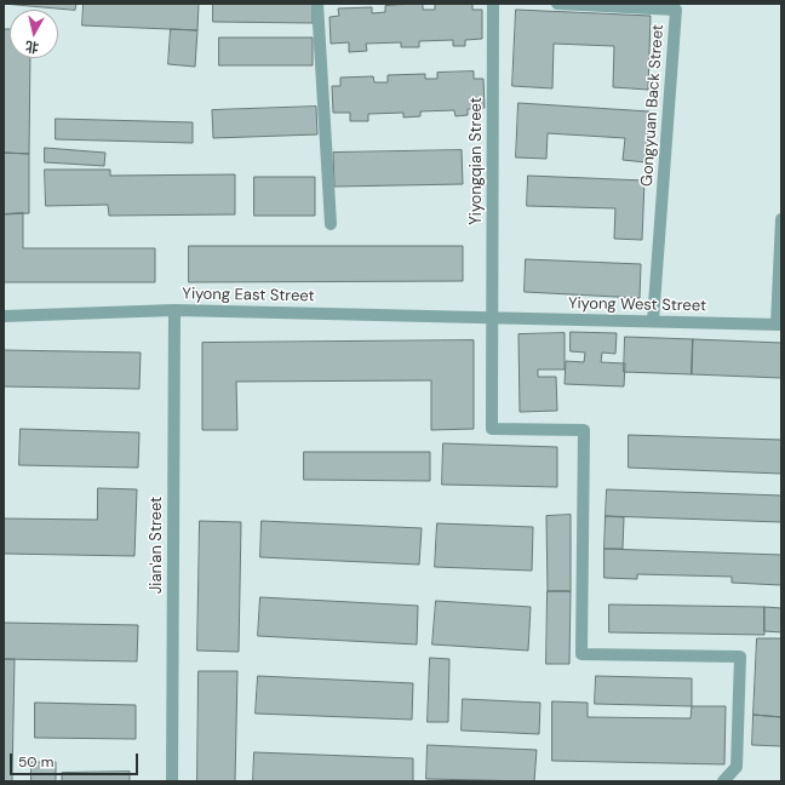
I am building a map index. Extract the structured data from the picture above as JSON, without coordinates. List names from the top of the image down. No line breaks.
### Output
{"streets":{"street":["Gongyuan Back Street","Yiyongqian Street","Yiyong East Street","Yiyong West Street","Jian'an Street"]},"crossings":[["Gongyuan Back Street","Yiyong West Street"],["Yiyongqian Street","Yiyong East Street"],["Yiyongqian Street","Yiyong West Street"],["Yiyong East Street","Yiyong West Street"],["Yiyong East Street","Jian'an Street"]],"scale_bar":"50 m","north":"bottom"}
